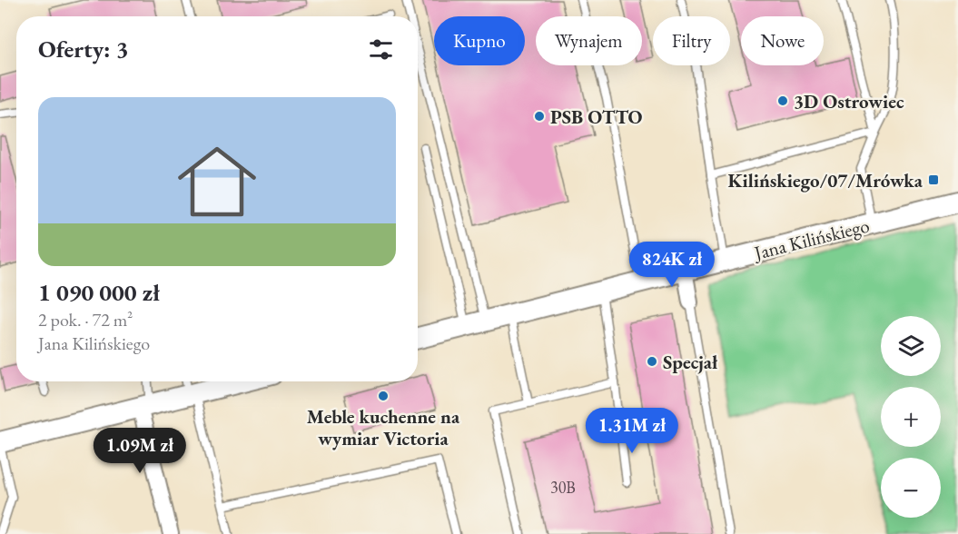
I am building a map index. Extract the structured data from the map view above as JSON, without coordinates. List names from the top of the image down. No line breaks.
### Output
{"streets":{"street":["Jana Kilińskiego"]},"places":{"other":["3D Ostrowiec","PSB OTTO","Specjał","Meble kuchenne na wymiar Victoria"],"transit":["Kilińskiego/07/Mrówka"]},"house_numbers":["30B"],"page":{"chip":["Kupno","Wynajem","Filtry","Nowe"],"heading":"Oferty: 3","list":[{"name":"1 090 000 zł","note":"2 pok. · 72 m² · Jana Kilińskiego"}],"price":["824K zł","1.31M zł","1.09M zł"],"map_buttons":["+","−"]}}
